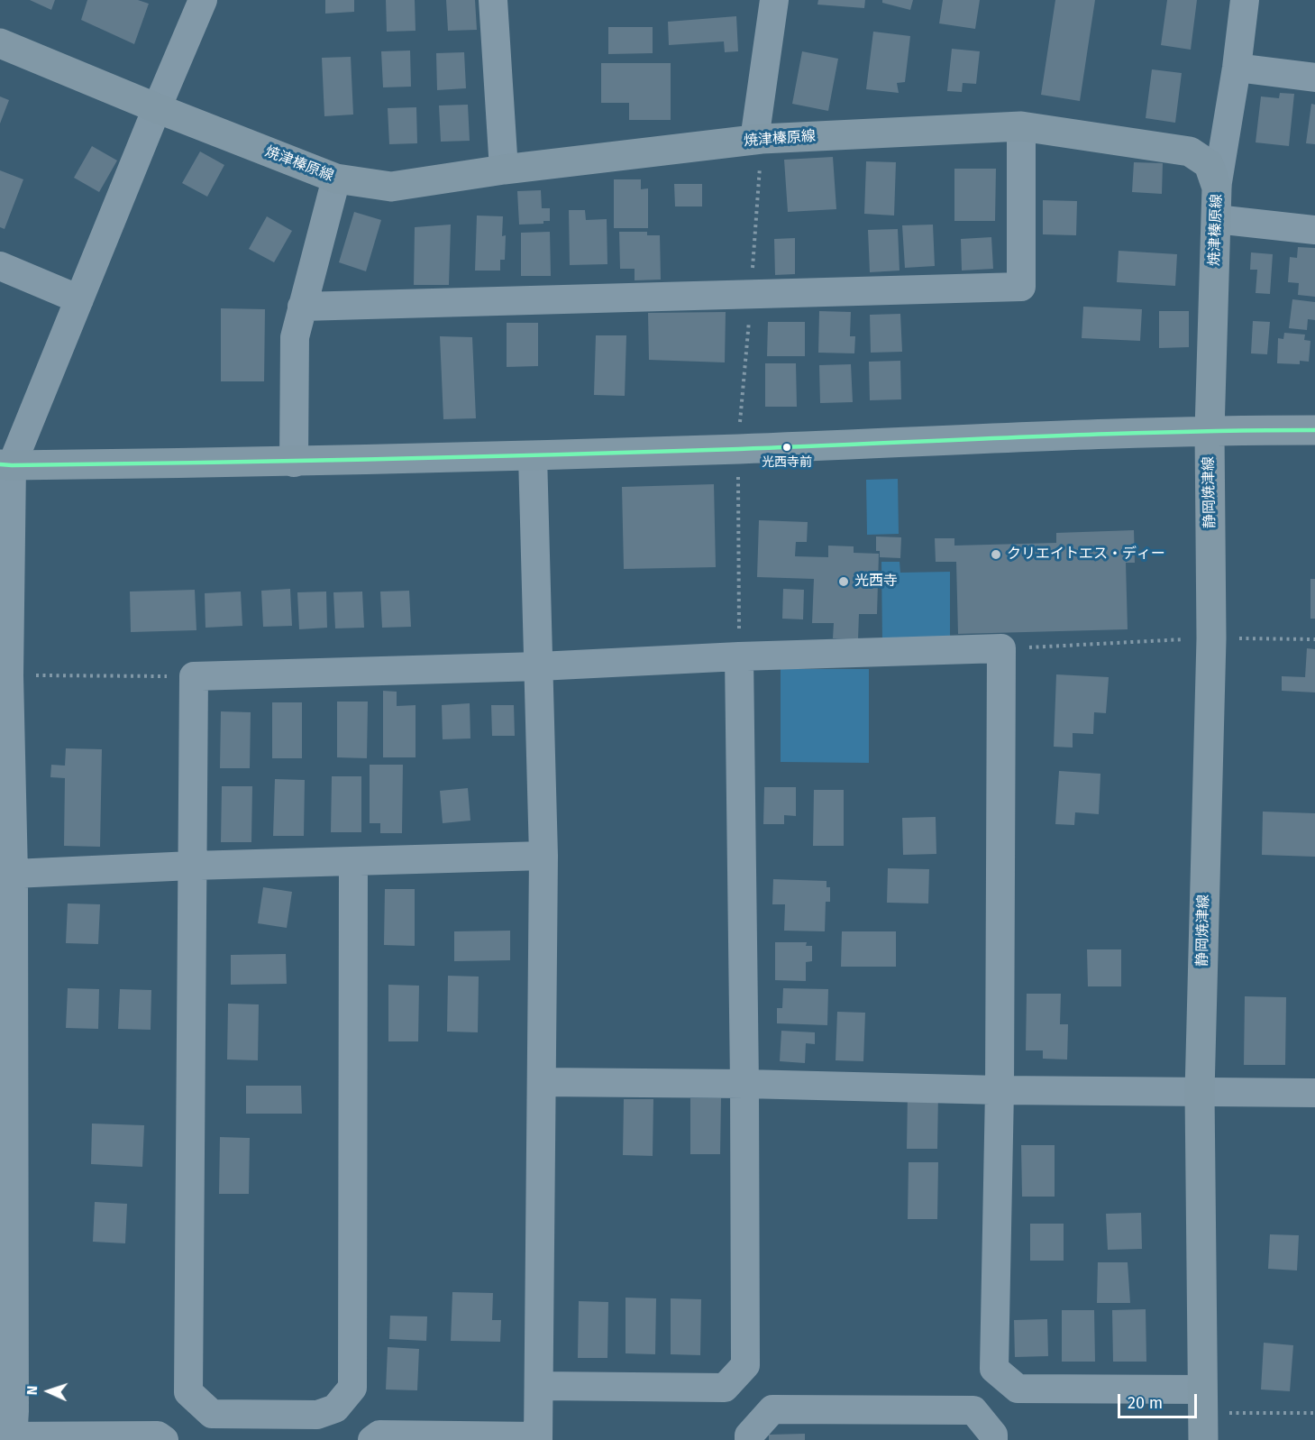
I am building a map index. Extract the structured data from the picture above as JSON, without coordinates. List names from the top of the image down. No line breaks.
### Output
{"streets":{"main road":["焼津榛原線","静岡焼津線"]},"crossings":[["焼津榛原線","静岡焼津線"]],"places":["光西寺前","クリエイトエス・ディー","光西寺"],"scale_bar":"20 m","north":"left"}
